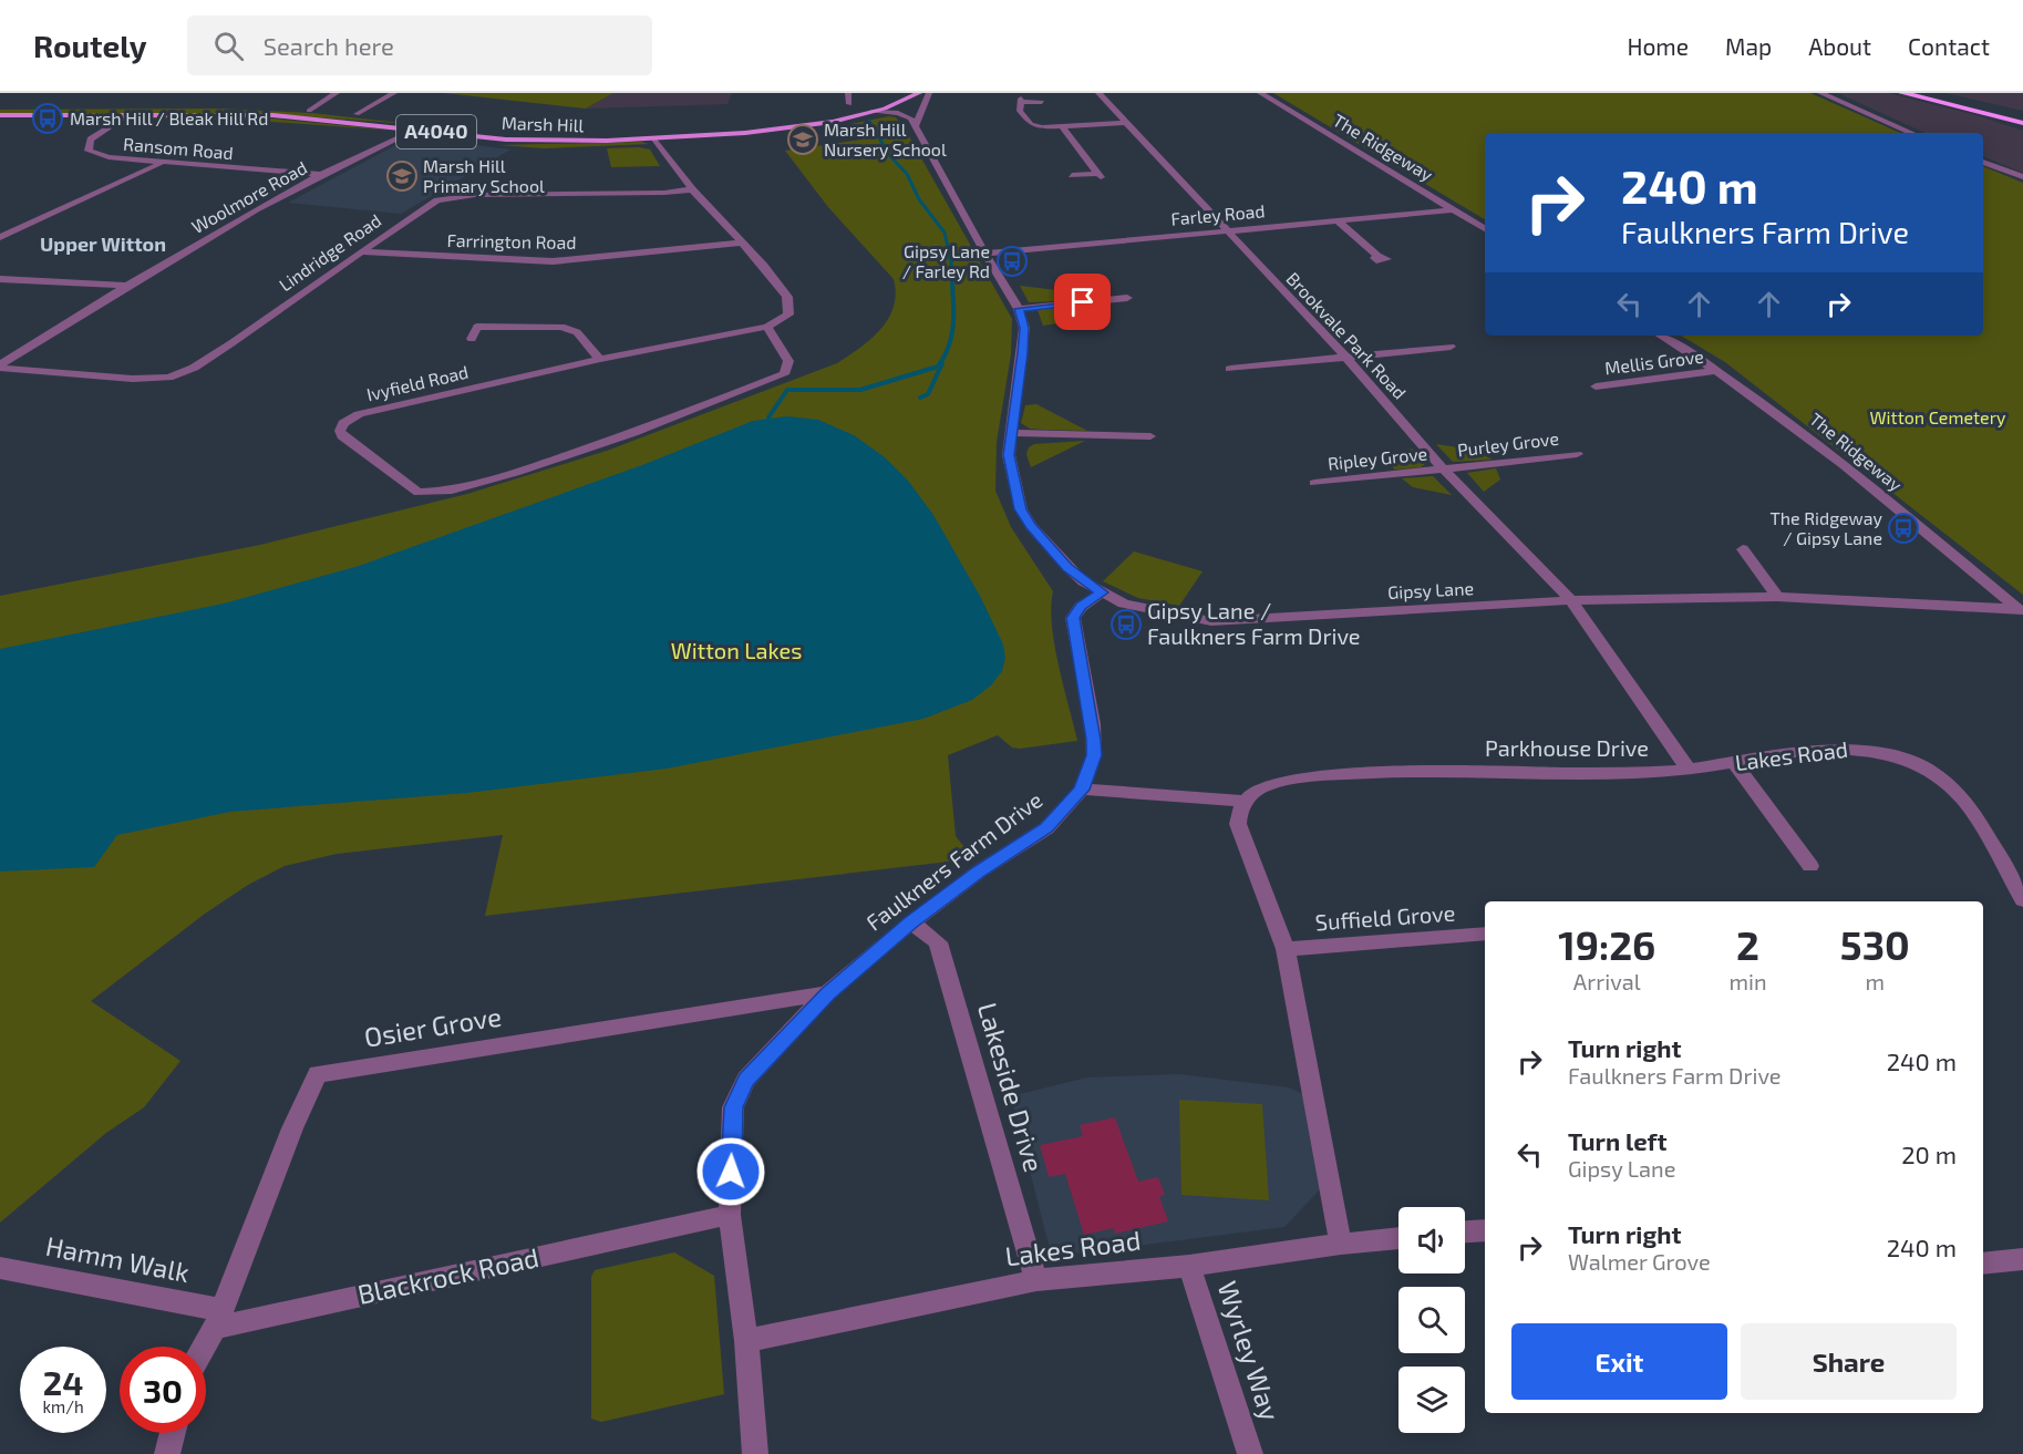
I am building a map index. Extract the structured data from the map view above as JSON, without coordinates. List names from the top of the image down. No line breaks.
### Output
{"streets":{"main road":["Marsh Hill","A4040"],"street":["The Ridgeway","Ransom Road","Woolmore Road","Farley Road","Farrington Road","Lindridge Road","Brookvale Park Road","Mellis Grove","Ivyfield Road","Purley Grove","Ripley Grove","Gipsy Lane","Parkhouse Drive","Lakes Road","Faulkners Farm Drive","Suffield Grove","Osier Grove","Lakeside Drive","Hamm Walk","Blackrock Road","Wyrley Way"]},"crossings":[["Marsh Hill","Ransom Road"],["Marsh Hill","Woolmore Road"],["The Ridgeway","Farley Road"],["The Ridgeway","Mellis Grove"],["The Ridgeway","Gipsy Lane"],["Ransom Road","Woolmore Road"],["Woolmore Road","Lindridge Road"],["Farley Road","Brookvale Park Road"],["Farley Road","Gipsy Lane"],["Farrington Road","Lindridge Road"],["Brookvale Park Road","Purley Grove"],["Brookvale Park Road","Ripley Grove"],["Brookvale Park Road","Gipsy Lane"],["Brookvale Park Road","Parkhouse Drive"],["Purley Grove","Ripley Grove"],["Gipsy Lane","Parkhouse Drive"],["Gipsy Lane","Faulkners Farm Drive"],["Parkhouse Drive","Lakes Road"],["Lakes Road","Faulkners Farm Drive"],["Lakes Road","Lakeside Drive"],["Lakes Road","Wyrley Way"],["Faulkners Farm Drive","Osier Grove"],["Faulkners Farm Drive","Lakeside Drive"],["Faulkners Farm Drive","Blackrock Road"],["Osier Grove","Hamm Walk"],["Osier Grove","Blackrock Road"],["Hamm Walk","Blackrock Road"]],"districts":["Upper Witton"],"parks":["Witton Cemetery","Witton Lakes"],"places":{"bus stop":["Marsh Hill / Bleak Hill Rd","Gipsy Lane / Farley Rd","The Ridgeway / Gipsy Lane","Gipsy Lane / Faulkners Farm Drive"],"school or university":["Marsh Hill Nursery School","Marsh Hill Primary School"]},"page":{"header":"Routely","search":"Search here","nav":["Home","Map","About","Contact"],"turn":["240 m","Faulkners Farm Drive"],"eta":["19:26","Arrival","2","min","530","m"],"list":[{"name":"Turn right","note":"Faulkners Farm Drive","value":"240 m"},{"name":"Turn left","note":"Gipsy Lane","value":"20 m"},{"name":"Turn right","note":"Walmer Grove","value":"240 m"}],"buttons":["Exit","Share"],"speed":"24 km/h","limit":"30"}}
